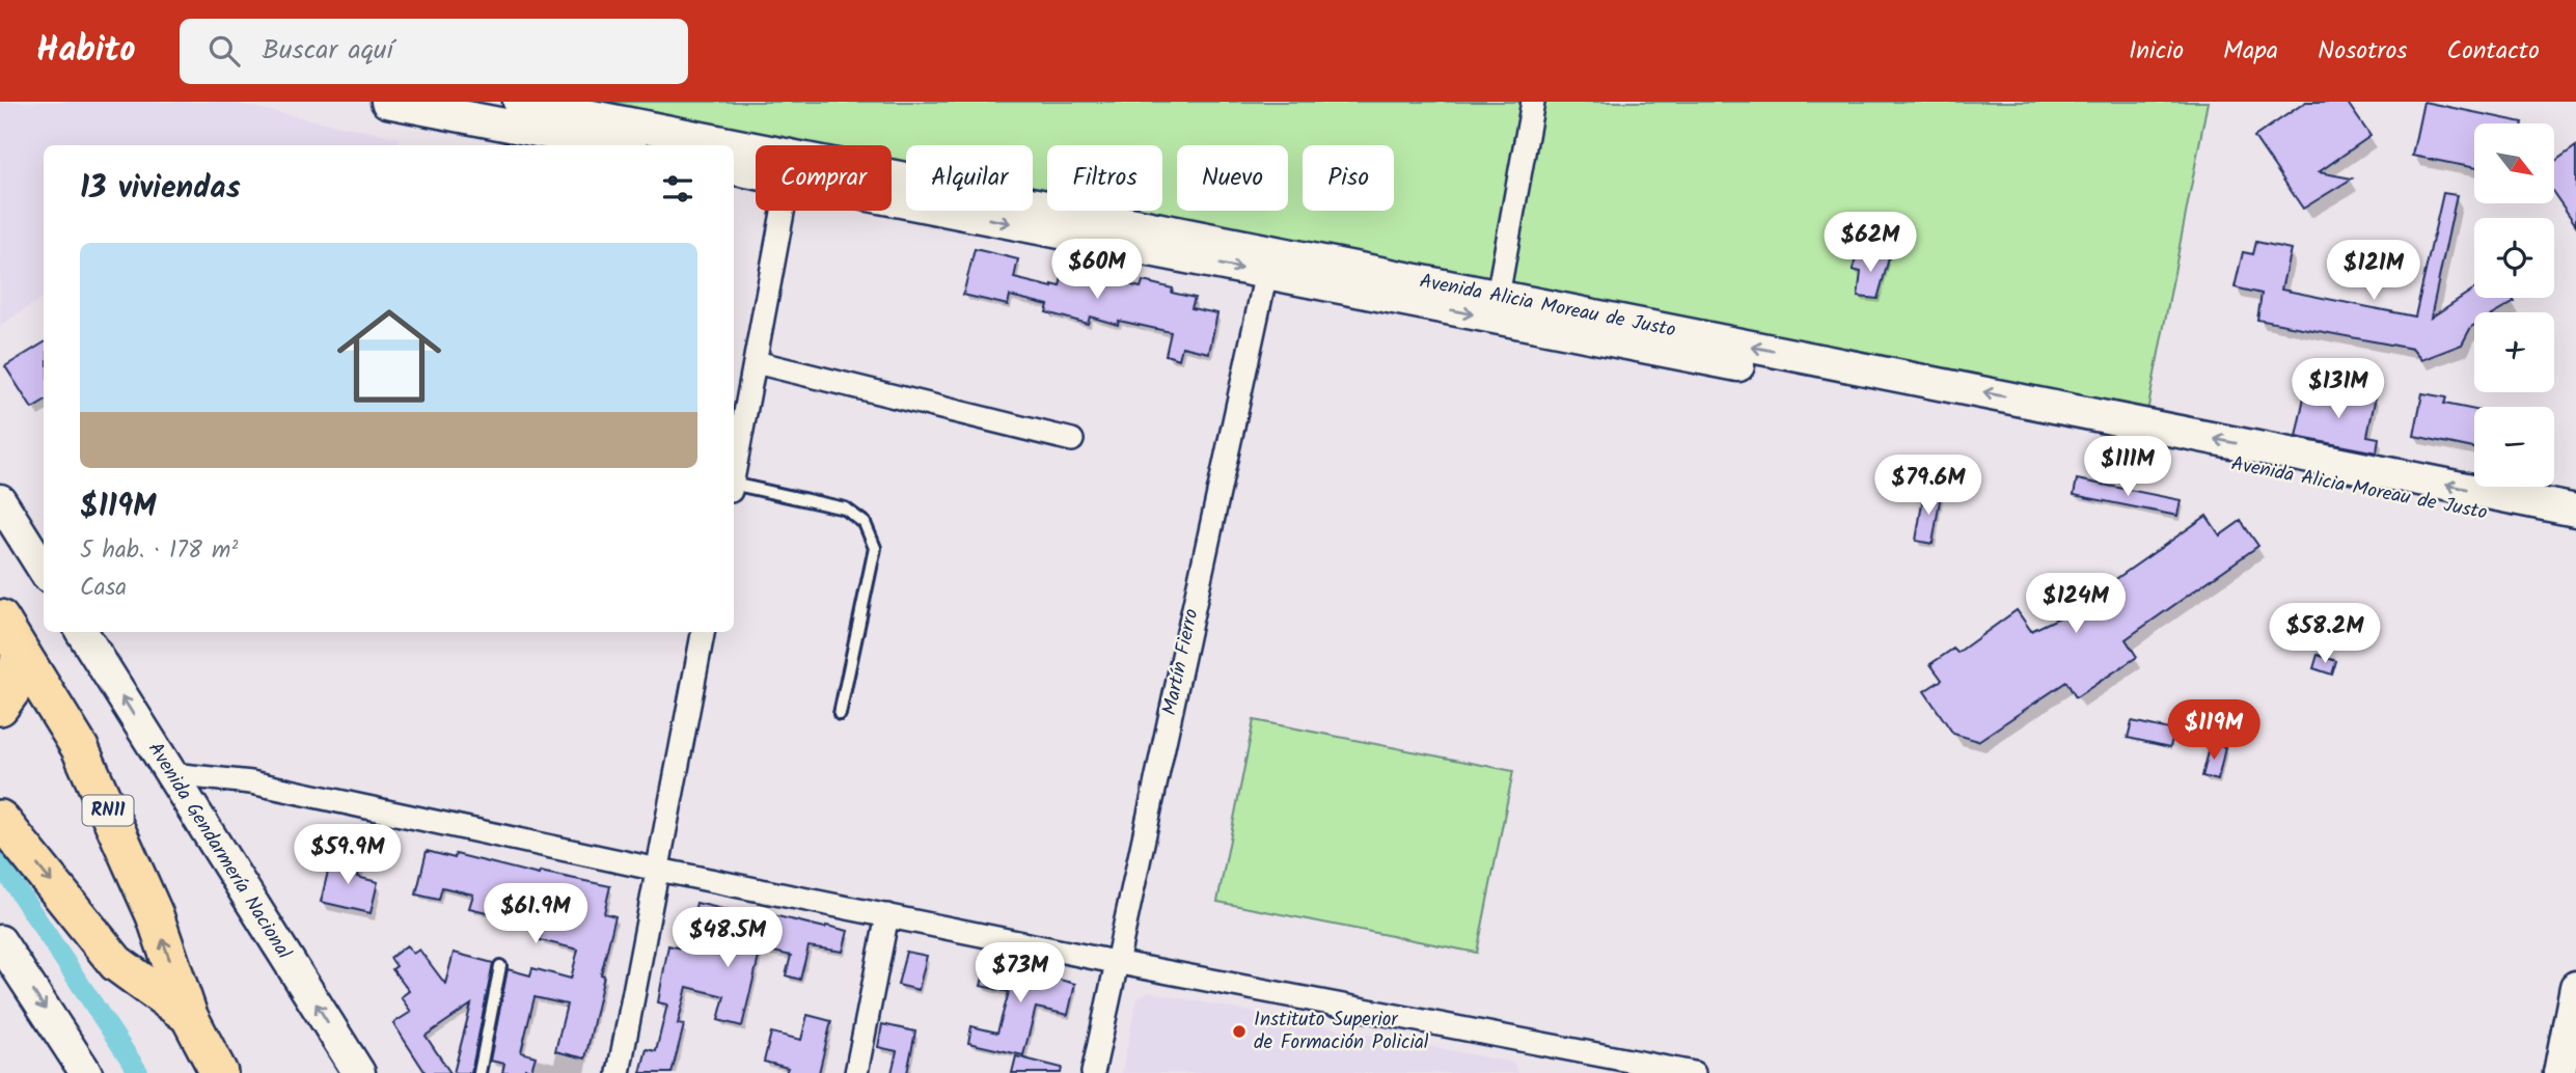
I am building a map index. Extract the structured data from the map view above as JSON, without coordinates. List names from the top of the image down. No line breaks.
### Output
{"streets":{"highway":["RN11"],"main road":["Avenida Alicia Moreau de Justo","Avenida Gendarmería Nacional"],"street":["Martín Fierro"]},"crossings":[["Avenida Alicia Moreau de Justo","Martín Fierro"]],"places":["Instituto Superior de Formación Policial"],"north":"bottom right","page":{"header":"Habito","search":"Buscar aquí","nav":["Inicio","Mapa","Nosotros","Contacto"],"map_buttons":["+","−"],"chip":["Comprar","Alquilar","Filtros","Nuevo","Piso"],"heading":"13 viviendas","price":["$62M","$60M","$121M","$131M","$111M","$79.6M","$124M","$58.2M","$119M","$59.9M","$61.9M","$48.5M","$73M"],"list":[{"name":"$119M","note":"5 hab. · 178 m² · Casa"}]}}
